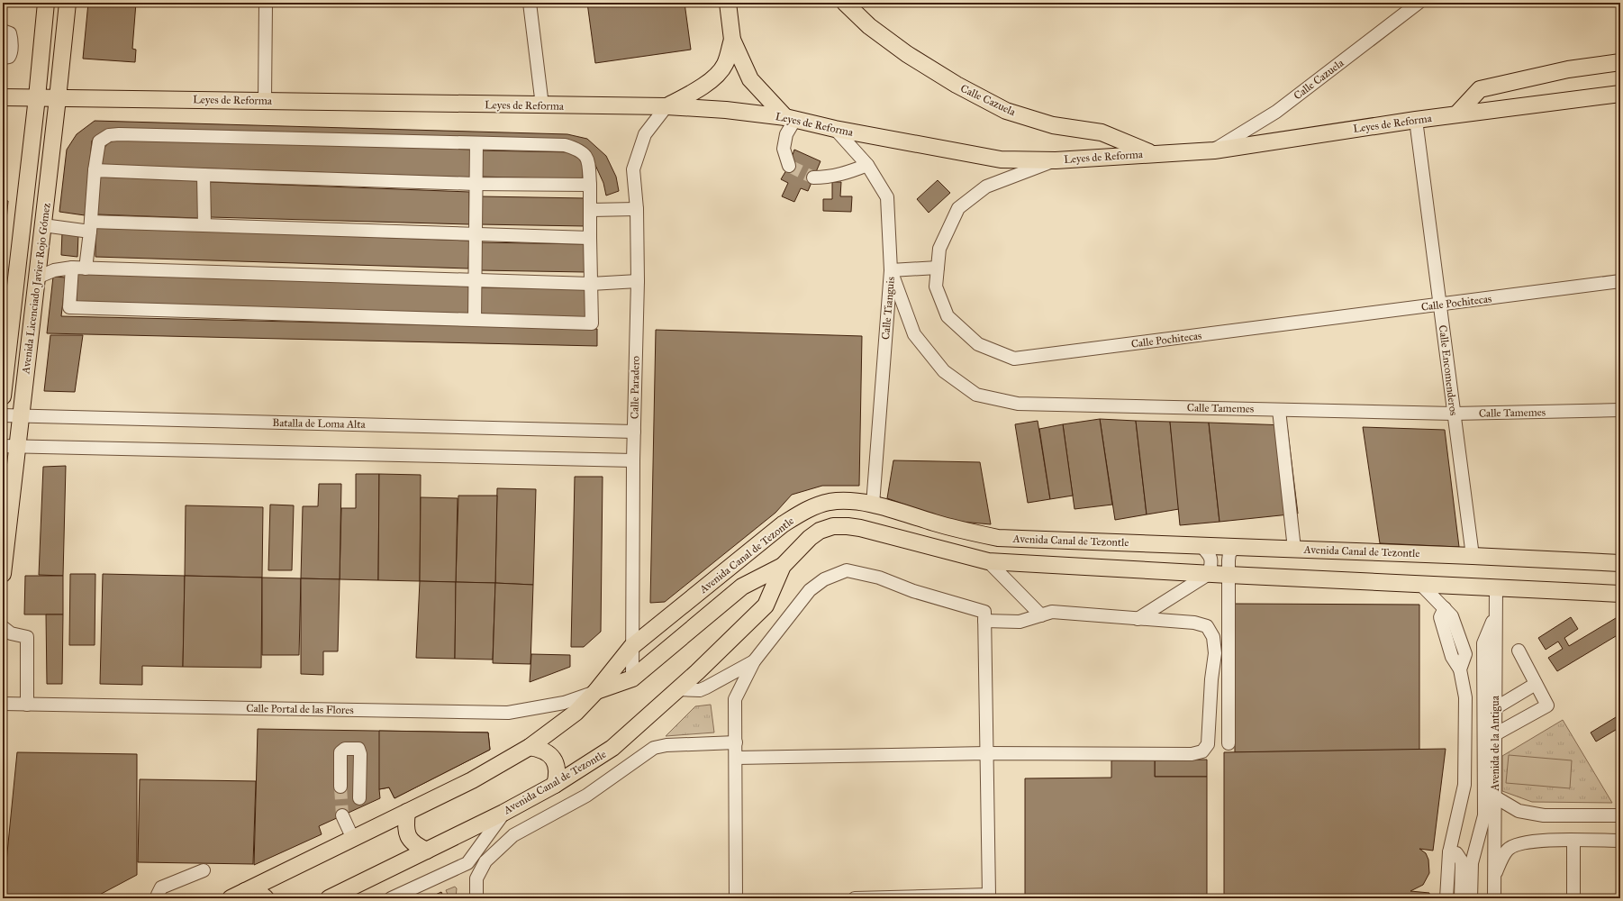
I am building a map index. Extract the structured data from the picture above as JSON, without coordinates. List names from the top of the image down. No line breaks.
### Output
{"streets":{"main road":["Calle Cazuela","Leyes de Reforma","Avenida Licenciado Javier Rojo Gómez","Avenida Canal de Tezontle"],"street":["Calle Pochitecas","Calle Tianguis","Calle Encomenderos","Calle Paradero","Calle Tamemes","Batalla de Loma Alta","Calle Portal de las Flores","Avenida de la Antigua"]},"crossings":[["Calle Cazuela","Leyes de Reforma"],["Leyes de Reforma","Avenida Licenciado Javier Rojo Gómez"],["Leyes de Reforma","Calle Pochitecas"],["Leyes de Reforma","Calle Tianguis"],["Leyes de Reforma","Calle Encomenderos"],["Leyes de Reforma","Calle Paradero"],["Avenida Licenciado Javier Rojo Gómez","Batalla de Loma Alta"],["Calle Pochitecas","Calle Encomenderos"],["Calle Tianguis","Calle Tamemes"],["Calle Tianguis","Avenida Canal de Tezontle"],["Calle Encomenderos","Calle Tamemes"],["Calle Encomenderos","Avenida Canal de Tezontle"],["Calle Paradero","Batalla de Loma Alta"],["Calle Paradero","Avenida Canal de Tezontle"],["Avenida Canal de Tezontle","Calle Portal de las Flores"],["Avenida Canal de Tezontle","Avenida de la Antigua"]]}
